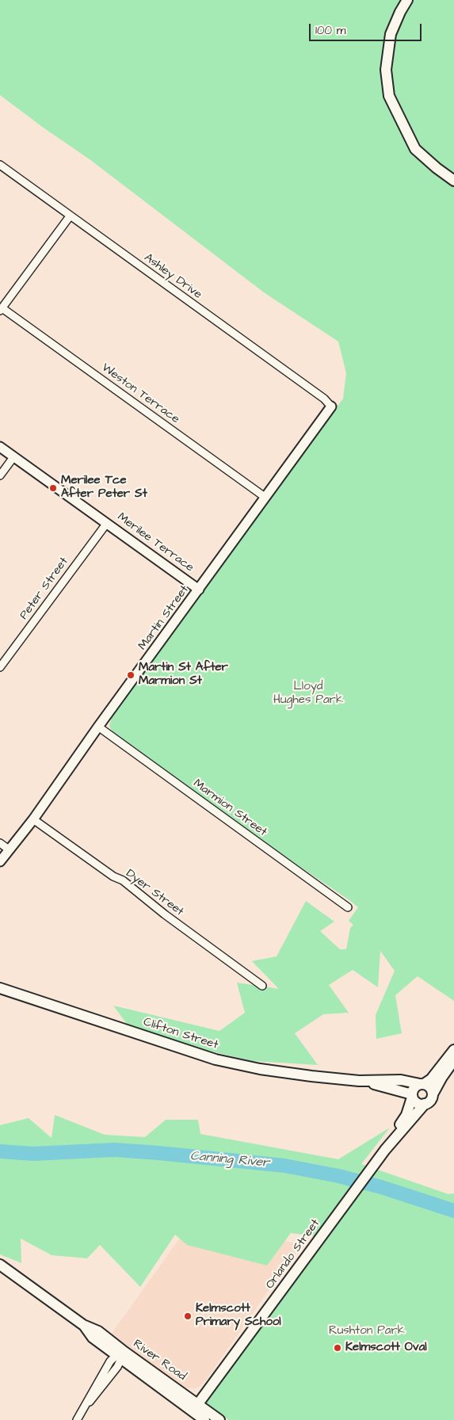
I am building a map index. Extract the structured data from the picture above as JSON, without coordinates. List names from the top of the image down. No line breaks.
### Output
{"streets":{"main road":["Clifton Street","Orlando Street","River Road"],"street":["Ashley Drive","Weston Terrace","Merilee Terrace","Peter Street","Martin Street","Marmion Street","Dyer Street"]},"crossings":[["Ashley Drive","Martin Street"],["Weston Terrace","Martin Street"],["Merilee Terrace","Peter Street"],["Merilee Terrace","Martin Street"],["Martin Street","Marmion Street"],["Martin Street","Dyer Street"],["Clifton Street","Orlando Street"],["Orlando Street","River Road"]],"water":["Canning River"],"parks":["Lloyd Hughes Park","Rushton Park"],"places":["Merilee Tce After Peter St","Martin St After Marmion St","Kelmscott Primary School","Kelmscott Oval"],"scale_bar":"100 m"}
